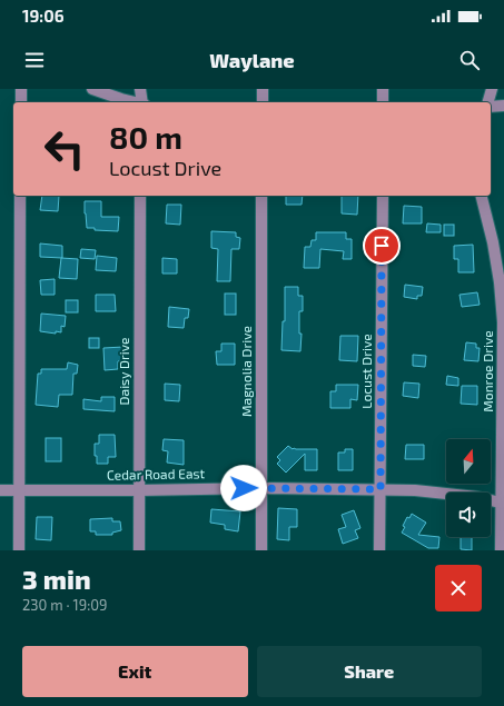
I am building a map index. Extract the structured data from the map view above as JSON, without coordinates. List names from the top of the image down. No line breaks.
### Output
{"streets":{"street":["Daisy Drive","Magnolia Drive","Locust Drive","Monroe Drive","Cedar Road East"]},"crossings":[["Daisy Drive","Cedar Road East"],["Magnolia Drive","Cedar Road East"],["Locust Drive","Cedar Road East"],["Monroe Drive","Cedar Road East"]],"north":"top","page":{"status":"19:06","header":"Waylane","turn":["80 m","Locust Drive"],"heading":["3 min","230 m · 19:09"],"buttons":["Exit","Share"]}}
